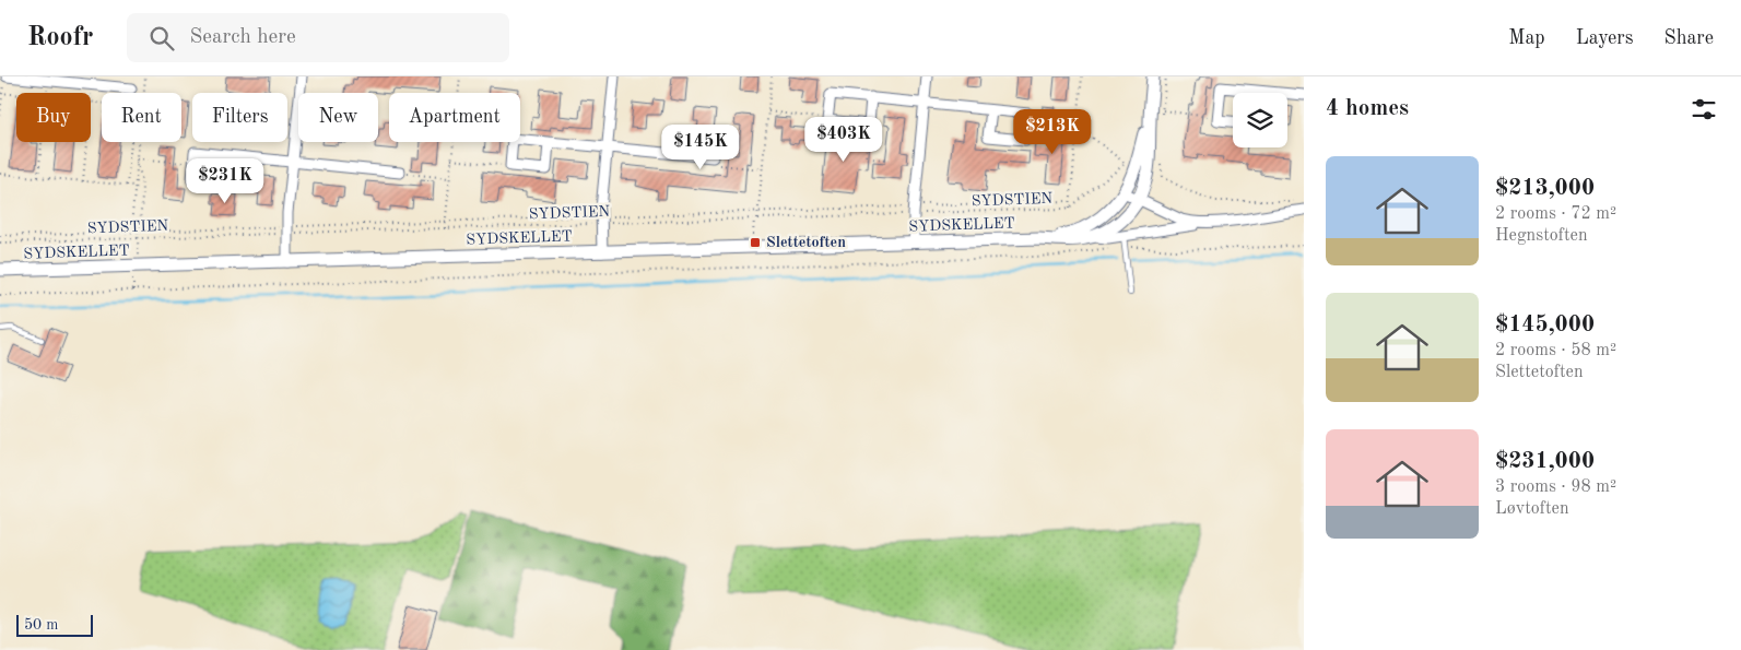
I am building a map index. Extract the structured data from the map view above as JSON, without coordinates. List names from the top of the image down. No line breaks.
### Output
{"streets":{"street":["SYDSKELLET"],"path":["SYDSTIEN"]},"places":{"transit":["Slettetoften"]},"scale_bar":"50 m","page":{"header":"Roofr","search":"Search here","nav":["Map","Layers","Share"],"heading":"4 homes","chip":["Buy","Rent","Filters","New","Apartment"],"price":["$213K","$403K","$145K","$231K"],"list":[{"name":"$213,000","note":"2 rooms · 72 m² · Hegnstoften"},{"name":"$145,000","note":"2 rooms · 58 m² · Slettetoften"},{"name":"$231,000","note":"3 rooms · 98 m² · Løvtoften"}],"scale":"50 m"}}
